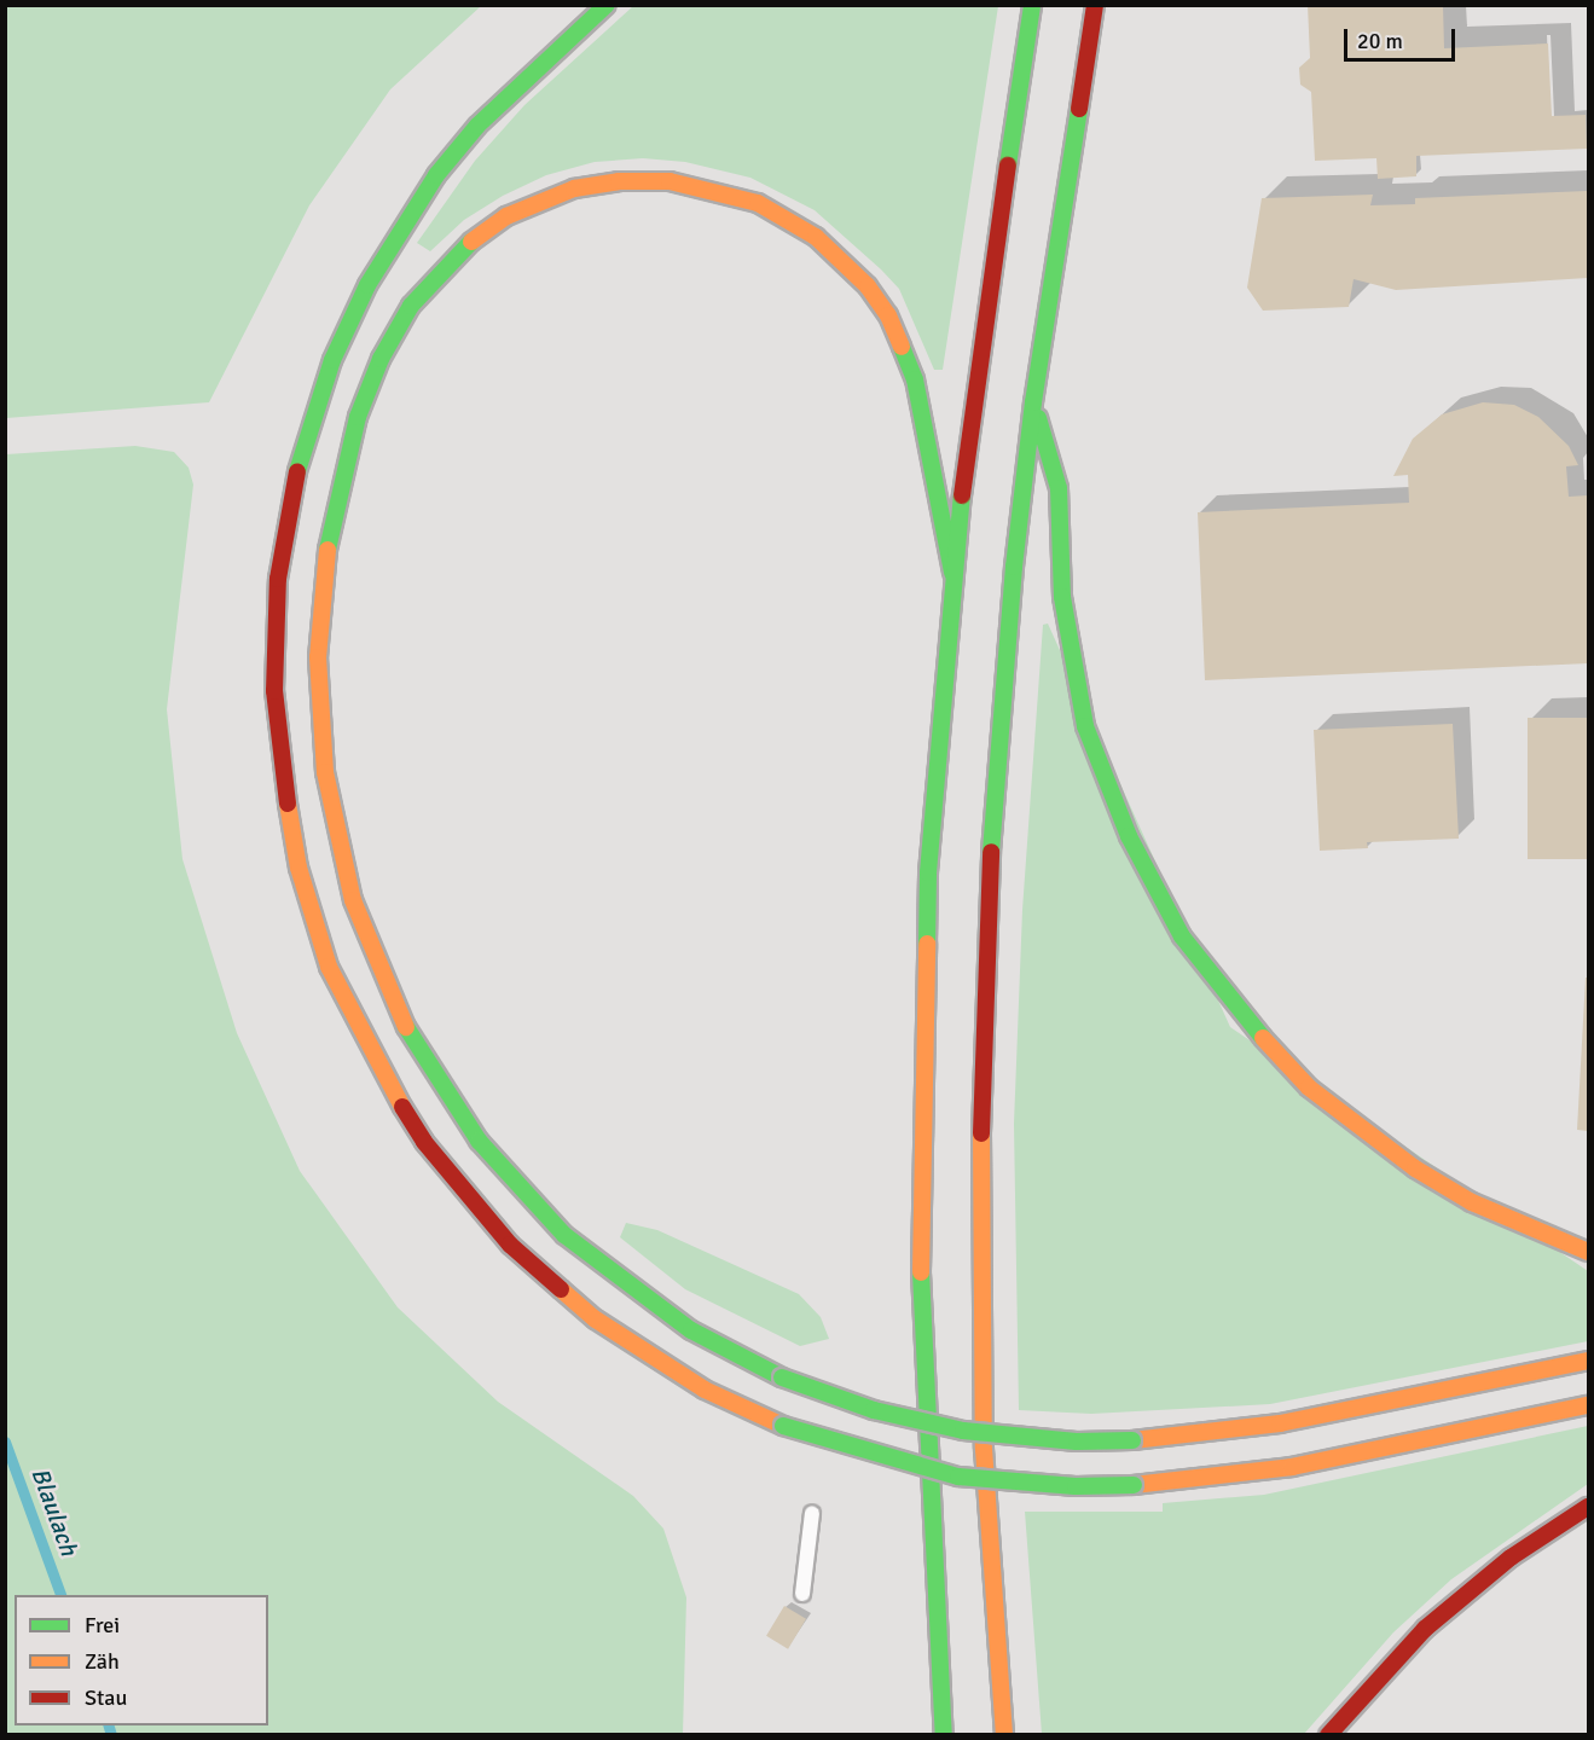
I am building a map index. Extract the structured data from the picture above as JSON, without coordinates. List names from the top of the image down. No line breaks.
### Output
{"water":["Blaulach"],"legend":["Frei","Zäh","Stau"],"scale_bar":"20 m"}
